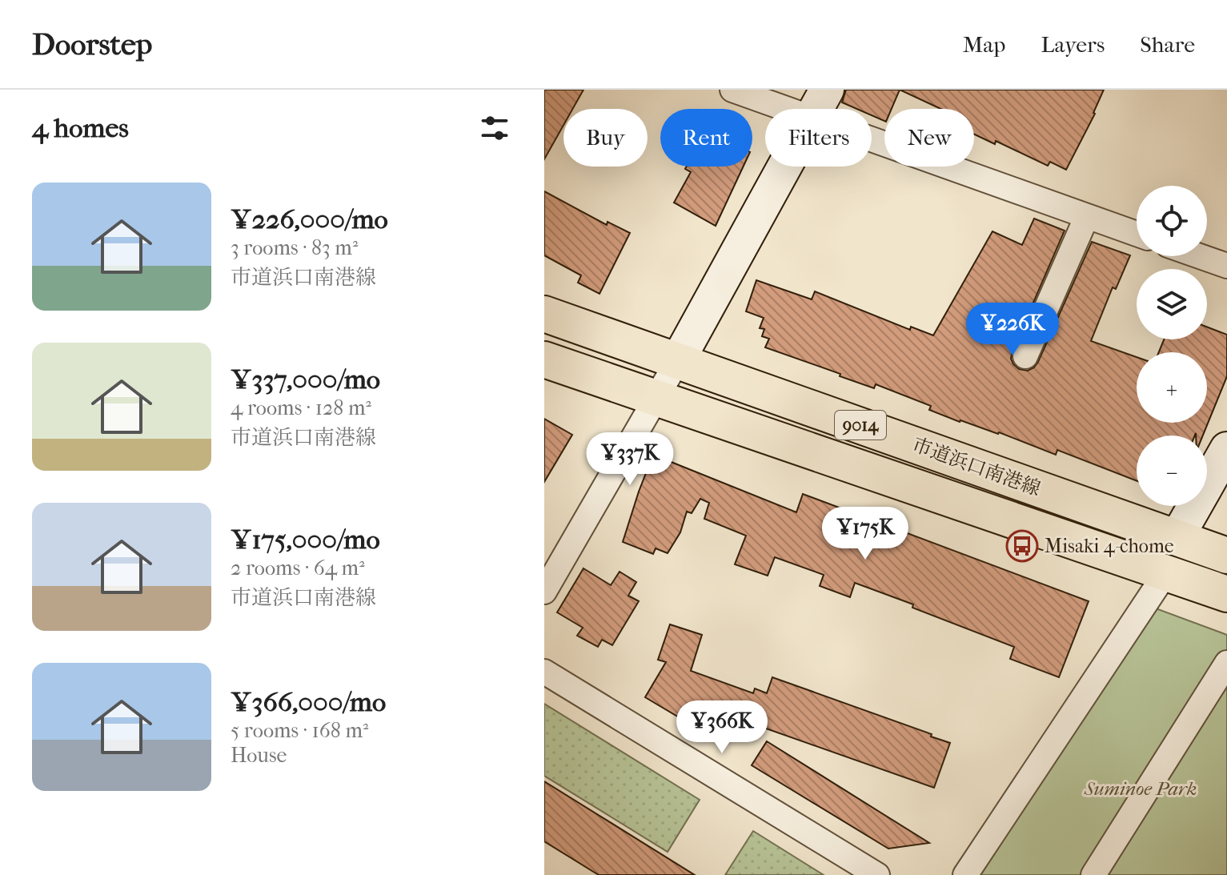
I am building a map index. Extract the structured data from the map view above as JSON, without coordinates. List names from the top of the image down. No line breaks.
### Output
{"streets":{"main road":["9014","市道浜口南港線"]},"parks":["Suminoe Park"],"places":{"bus stop":["Misaki 4-chome"]},"page":{"header":"Doorstep","nav":["Map","Layers","Share"],"heading":"4 homes","chip":["Buy","Rent","Filters","New"],"list":[{"name":"¥226,000/mo","note":"3 rooms · 83 m² · 市道浜口南港線"},{"name":"¥337,000/mo","note":"4 rooms · 128 m² · 市道浜口南港線"},{"name":"¥175,000/mo","note":"2 rooms · 64 m² · 市道浜口南港線"},{"name":"¥366,000/mo","note":"5 rooms · 168 m² · House"}],"map_buttons":["+","−"],"price":["¥226K","¥337K","¥175K","¥366K"]}}
